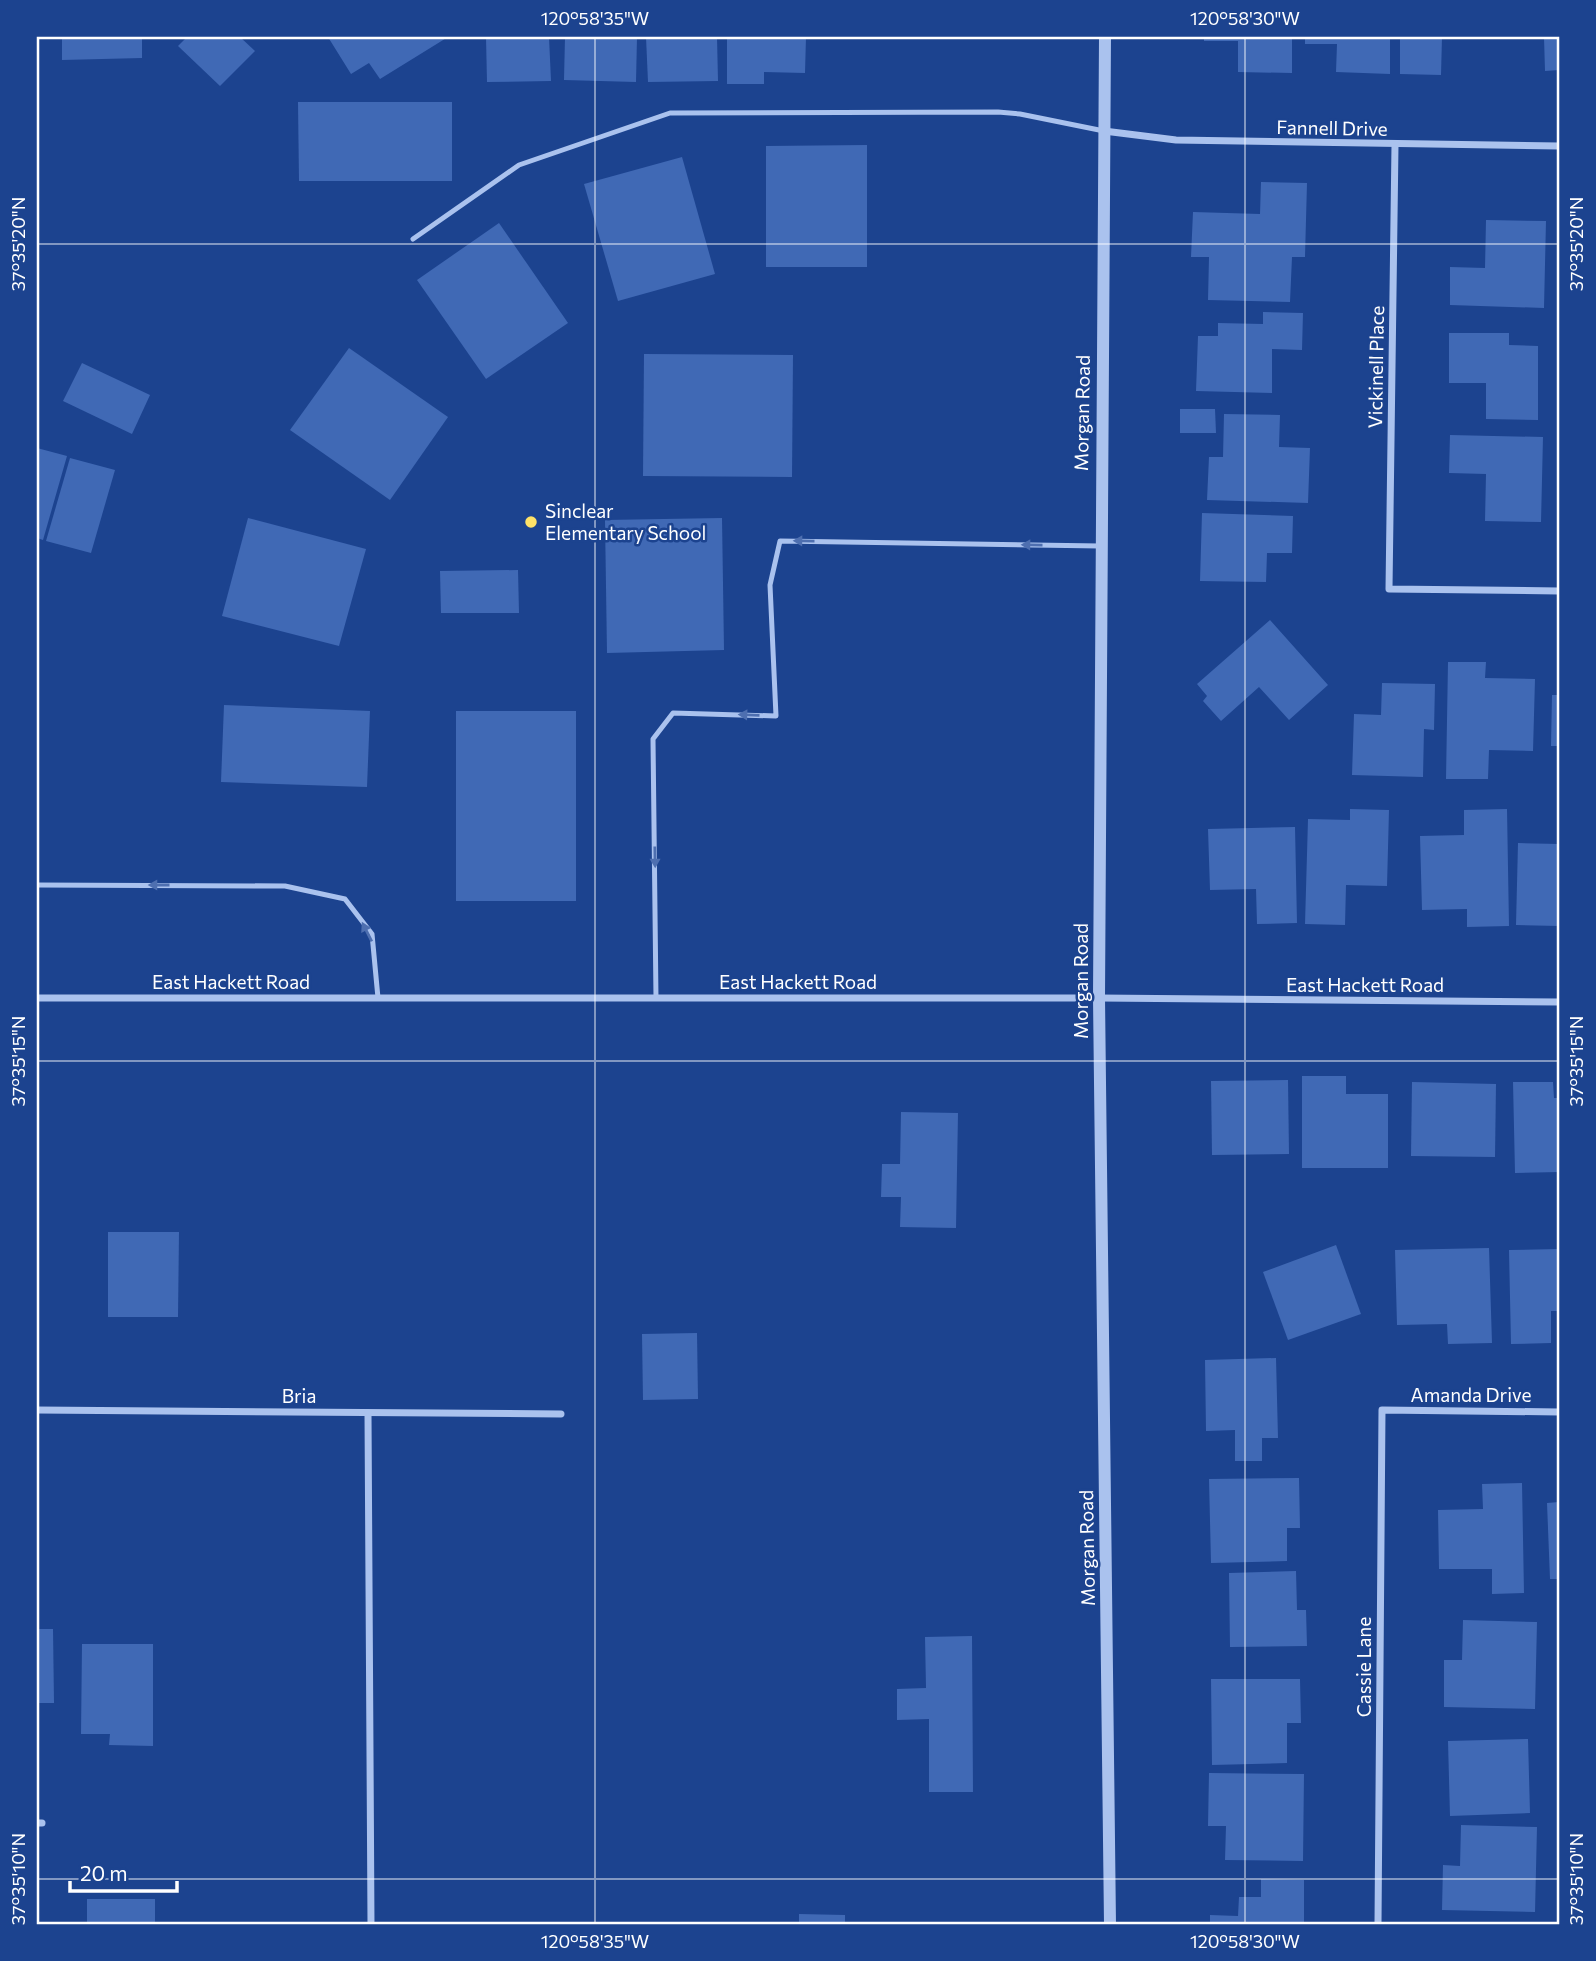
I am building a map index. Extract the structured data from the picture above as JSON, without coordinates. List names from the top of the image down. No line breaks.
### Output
{"streets":{"street":["Fannell Drive","Vickinell Place","Morgan Road","East Hackett Road","Amanda Drive","Bria","Cassie Lane"]},"crossings":[["Fannell Drive","Vickinell Place"],["Fannell Drive","Morgan Road"],["Morgan Road","East Hackett Road"],["Amanda Drive","Cassie Lane"]],"places":["Sinclear Elementary School"],"scale_bar":"20 m","coordinates":["120°58'35\"W","120°58'30\"W","37°35'20\"N","37°35'15\"N","37°35'10\"N"]}
